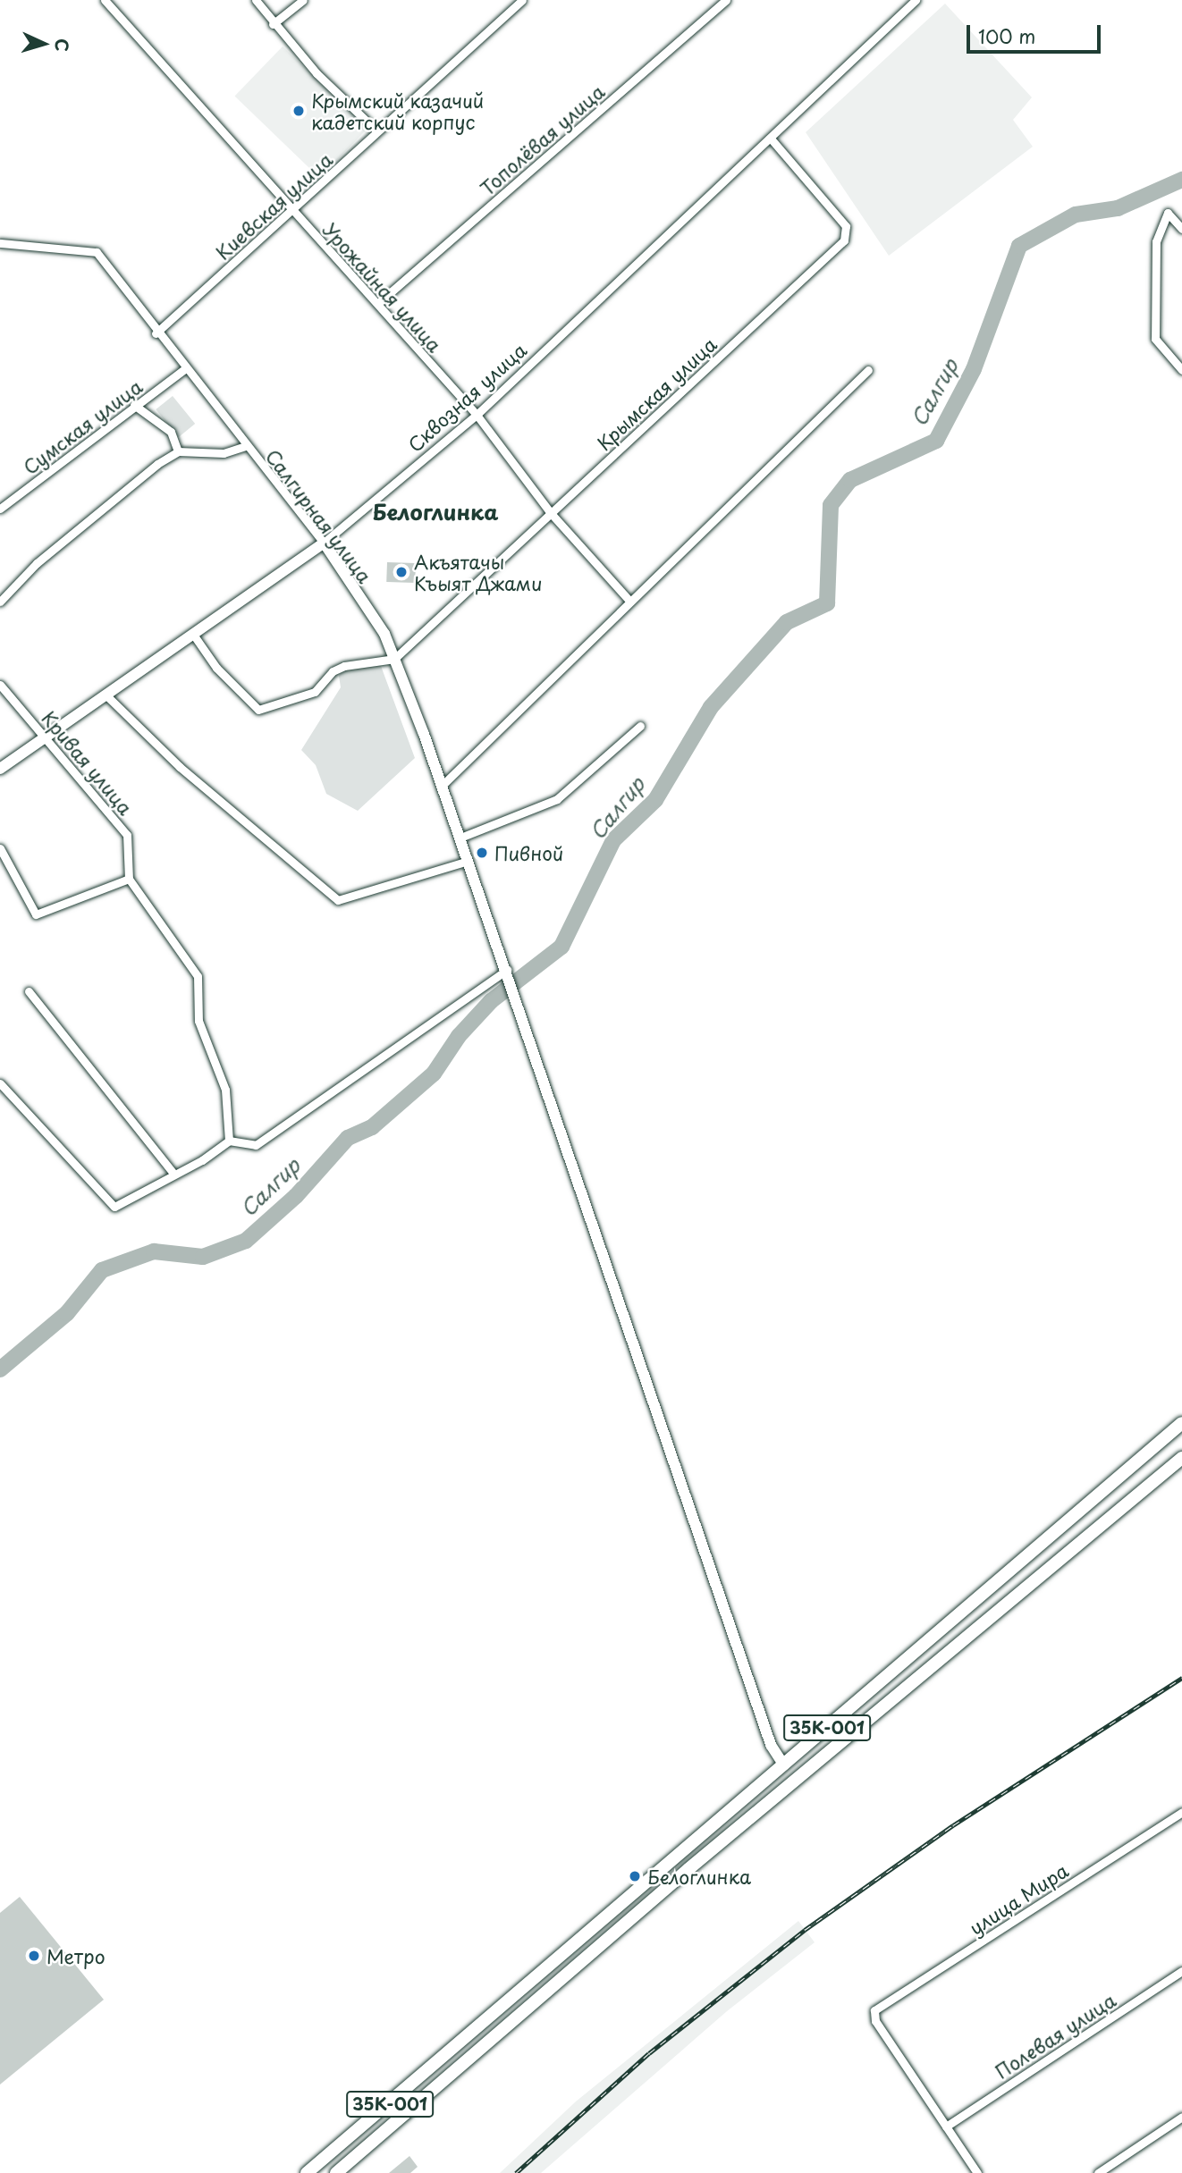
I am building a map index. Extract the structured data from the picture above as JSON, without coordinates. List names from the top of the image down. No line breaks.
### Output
{"streets":{"main road":["Сквозная улица","Салгирная улица","35К-001"],"street":["Тополёвая улица","Киевская улица","Урожайная улица","Крымская улица","Сумская улица","Кривая улица","улица Мира","Полевая улица"]},"crossings":[["Тополёвая улица","Урожайная улица"],["Киевская улица","Урожайная улица"],["Киевская улица","Салгирная улица"],["Урожайная улица","Крымская улица"],["Урожайная улица","Сквозная улица"],["Крымская улица","Сквозная улица"],["Крымская улица","Салгирная улица"],["Сквозная улица","Салгирная улица"],["Сквозная улица","Кривая улица"],["Сумская улица","Салгирная улица"],["Салгирная улица","35К-001"],["улица Мира","Полевая улица"]],"districts":["Белоглинка"],"water":["Салгир"],"places":["Крымский казачий кадетский корпус","Акъятачы Къыят Джами","Пивной","Белоглинка","Метро"],"scale_bar":"100 m","north":"right"}
